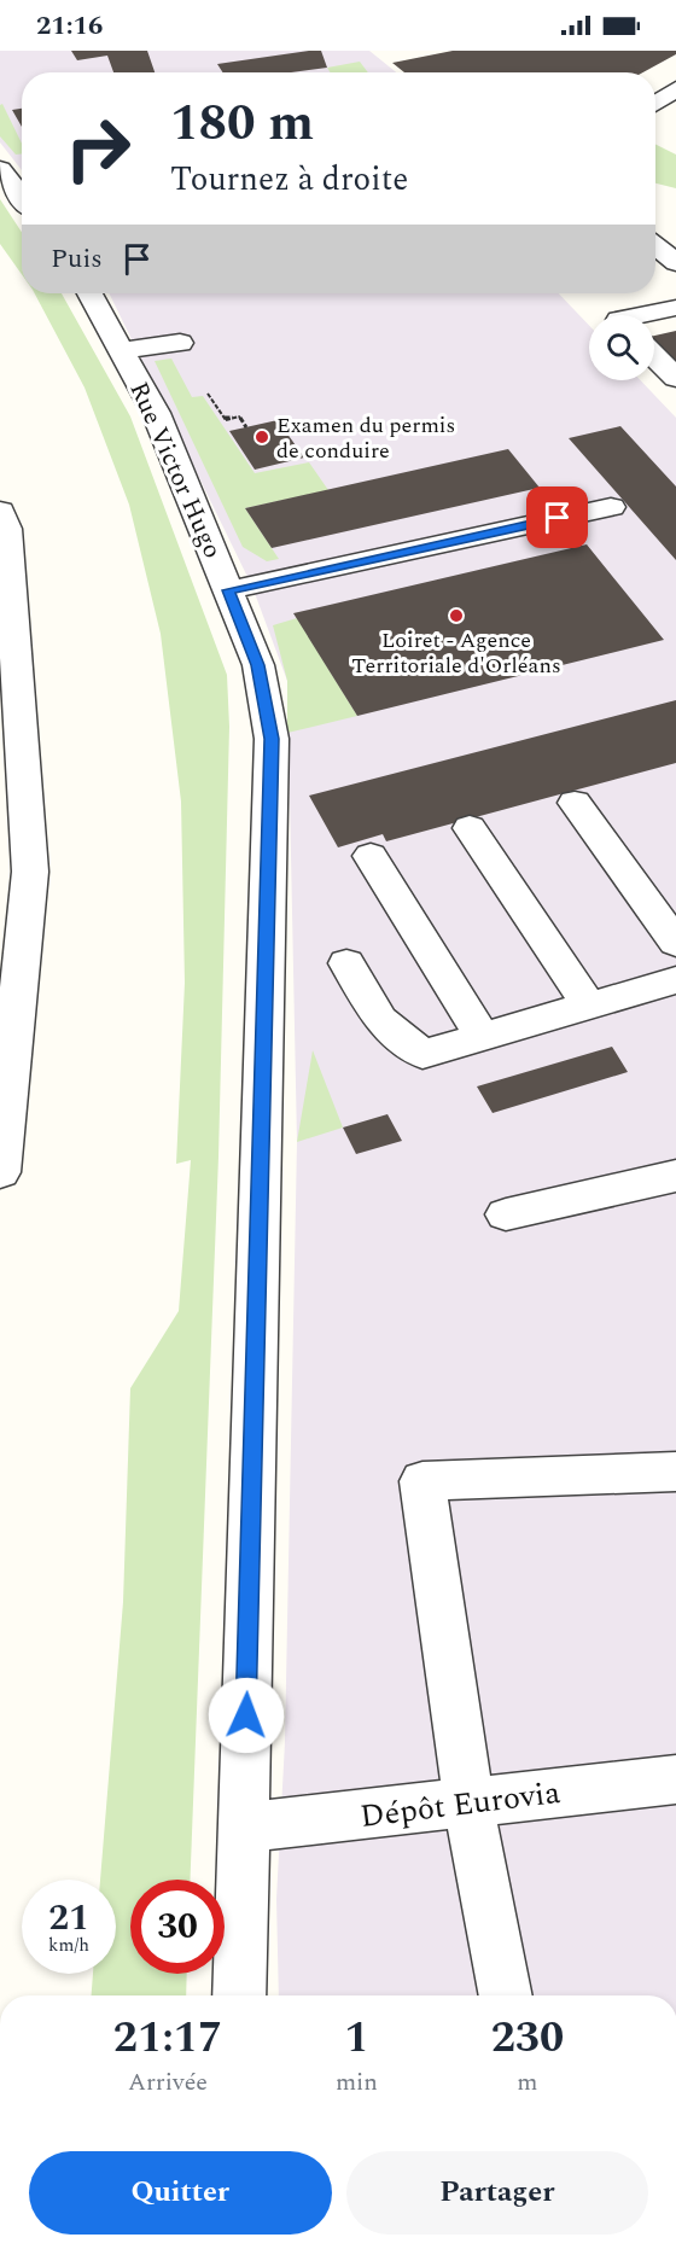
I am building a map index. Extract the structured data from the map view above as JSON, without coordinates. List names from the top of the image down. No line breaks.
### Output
{"streets":{"street":["Rue Victor Hugo","Dépôt Eurovia"]},"crossings":[["Rue Victor Hugo","Dépôt Eurovia"]],"places":["Examen du permis de conduire","Loiret - Agence Territoriale d'Orléans"],"page":{"status":"21:16","turn":["180 m","Tournez à droite"],"then":"Puis","speed":"21 km/h","limit":"30","eta":["21:17","Arrivée","1","min","230","m"],"buttons":["Quitter","Partager"]}}
